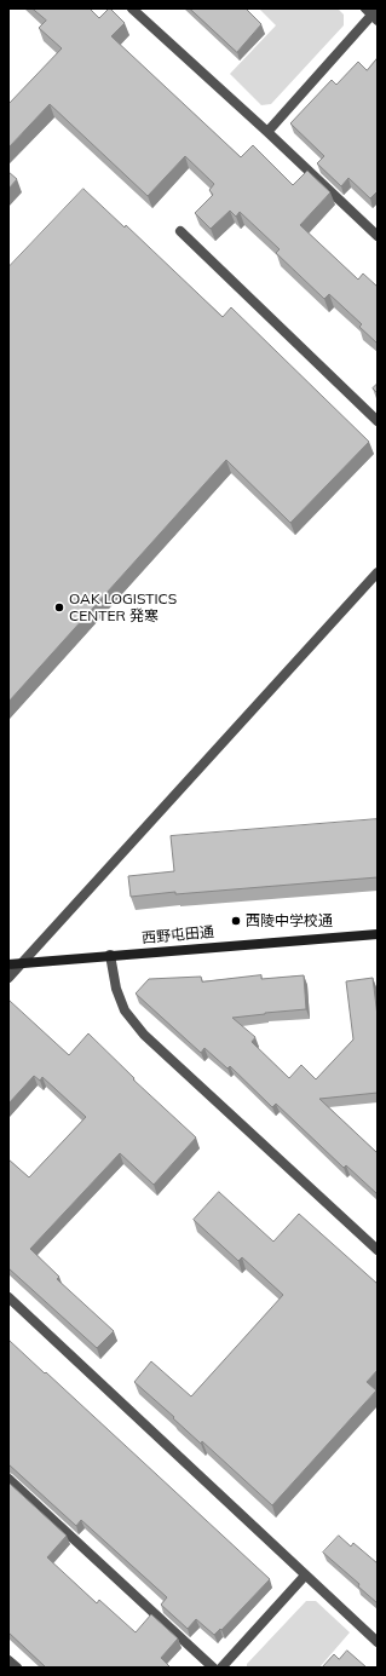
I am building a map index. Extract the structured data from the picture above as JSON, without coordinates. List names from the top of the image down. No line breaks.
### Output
{"streets":{"street":["西野屯田通"]},"places":["OAK LOGISTICS CENTER 発寒","西陵中学校通"]}
